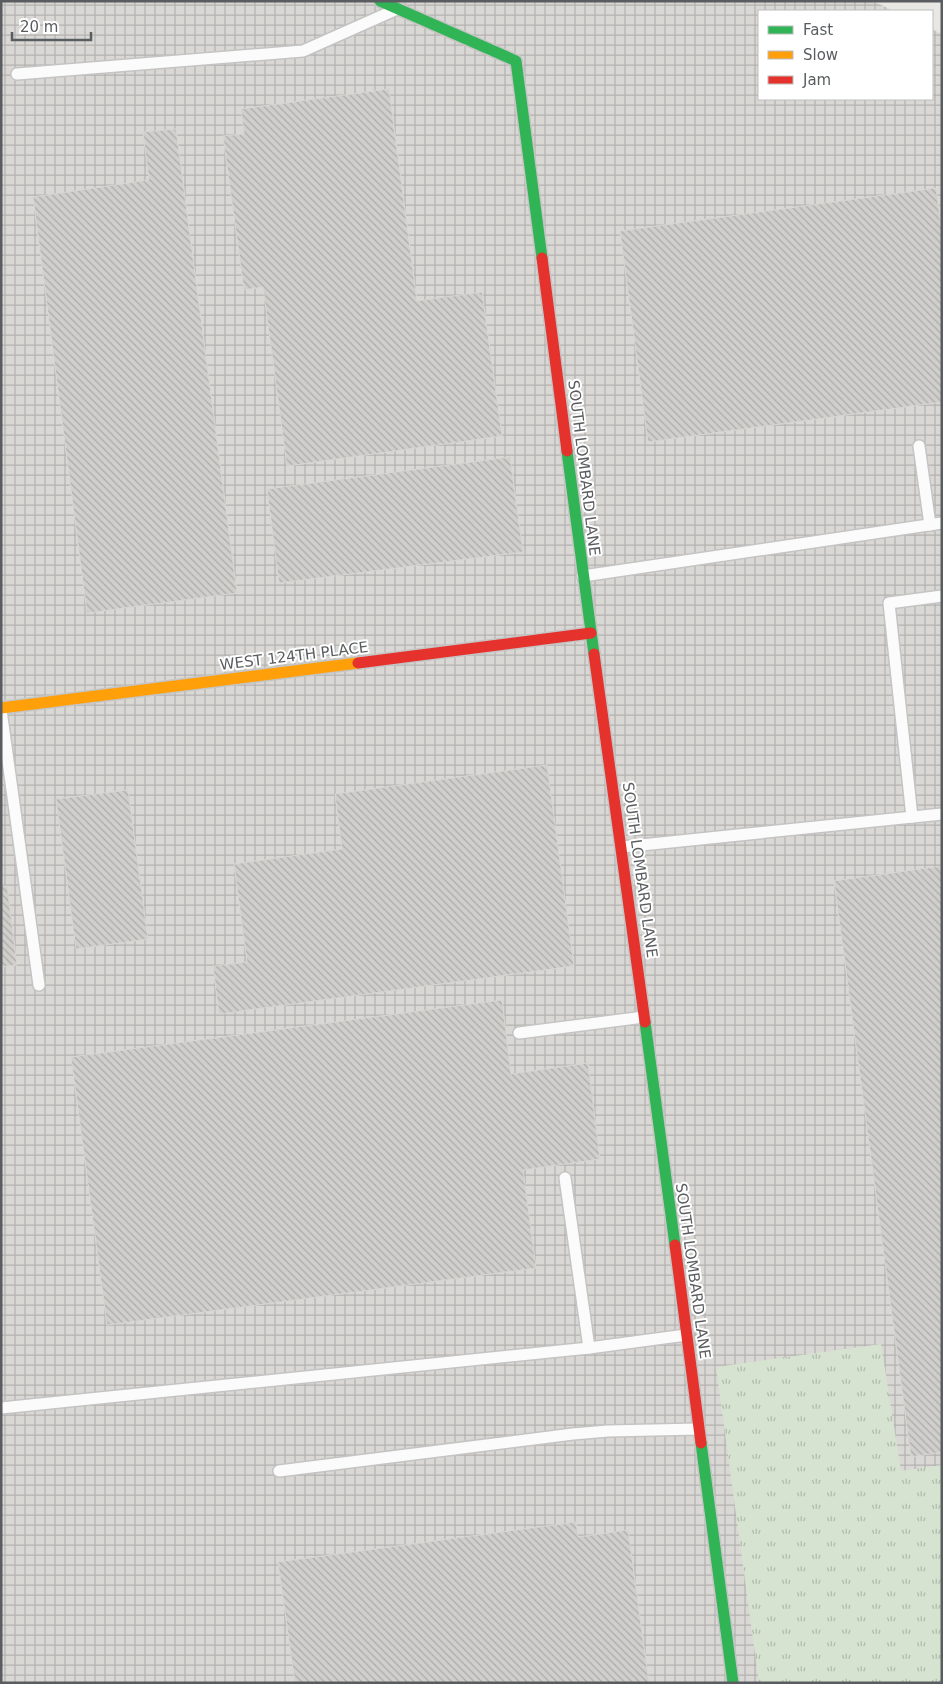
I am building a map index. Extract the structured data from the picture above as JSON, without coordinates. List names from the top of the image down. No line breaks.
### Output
{"streets":{"street":["SOUTH LOMBARD LANE","WEST 124TH PLACE"]},"crossings":[["SOUTH LOMBARD LANE","WEST 124TH PLACE"]],"legend":["Fast","Slow","Jam"],"scale_bar":"20 m"}
